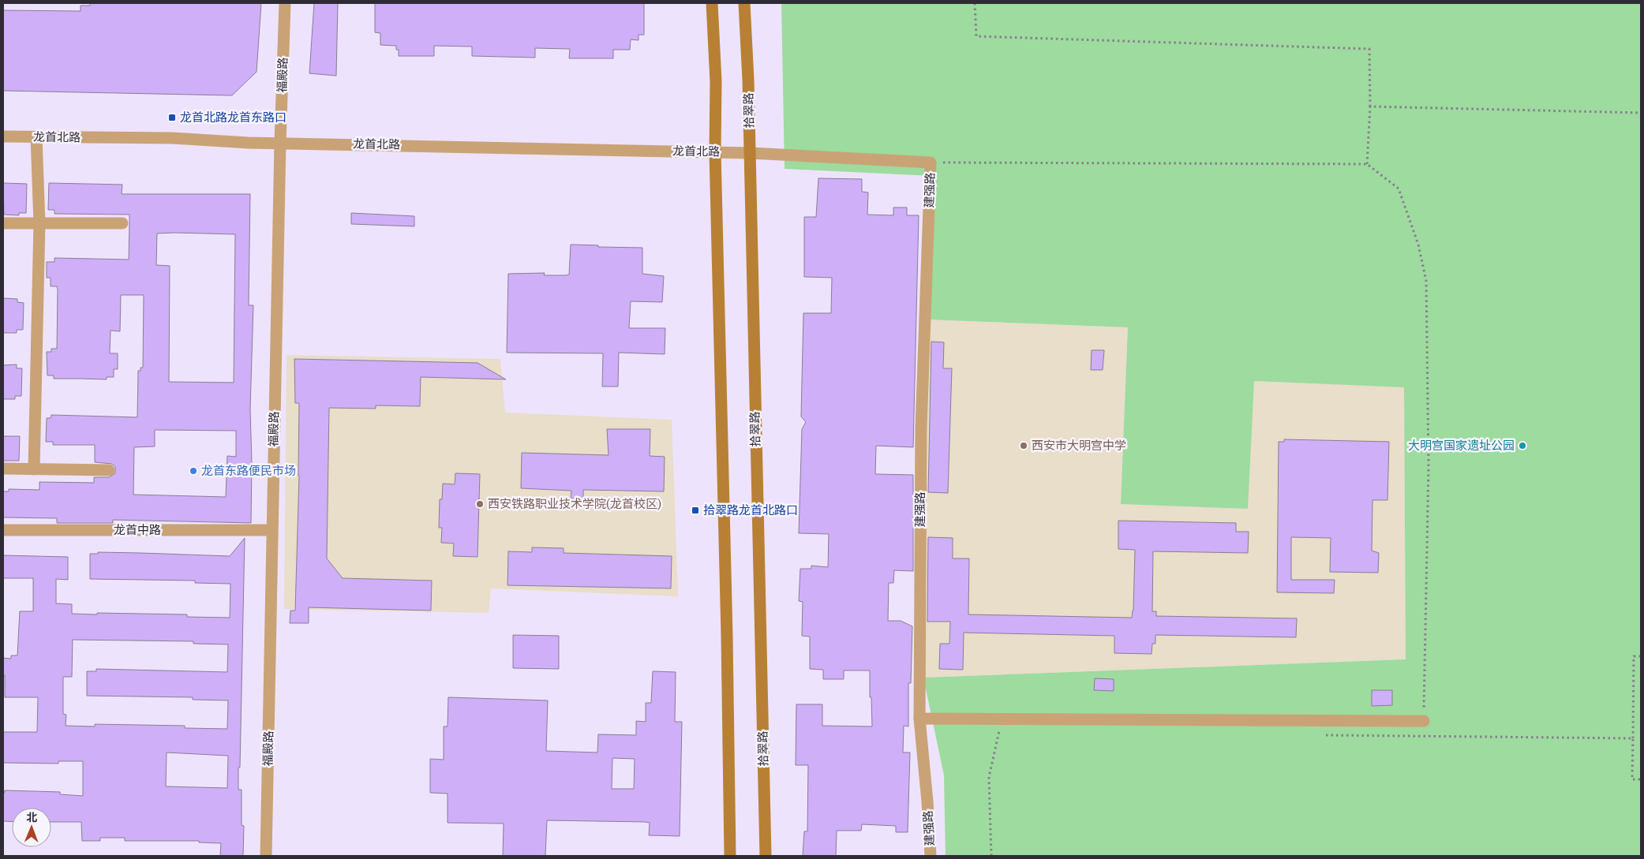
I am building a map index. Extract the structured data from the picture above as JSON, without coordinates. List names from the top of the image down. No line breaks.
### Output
{"streets":{"main road":["拾翠路"],"street":["福殿路","龙首北路","建强路","龙首中路"]},"crossings":[["福殿路","龙首北路"],["福殿路","龙首中路"],["拾翠路","龙首北路"],["龙首北路","建强路"]],"places":{"transit":["龙首北路龙首东路口","拾翠路龙首北路口"],"other":["西安市大明宫中学","大明宫国家遗址公园","龙首东路便民市场","西安铁路职业技术学院(龙首校区)"]},"north":"top"}
